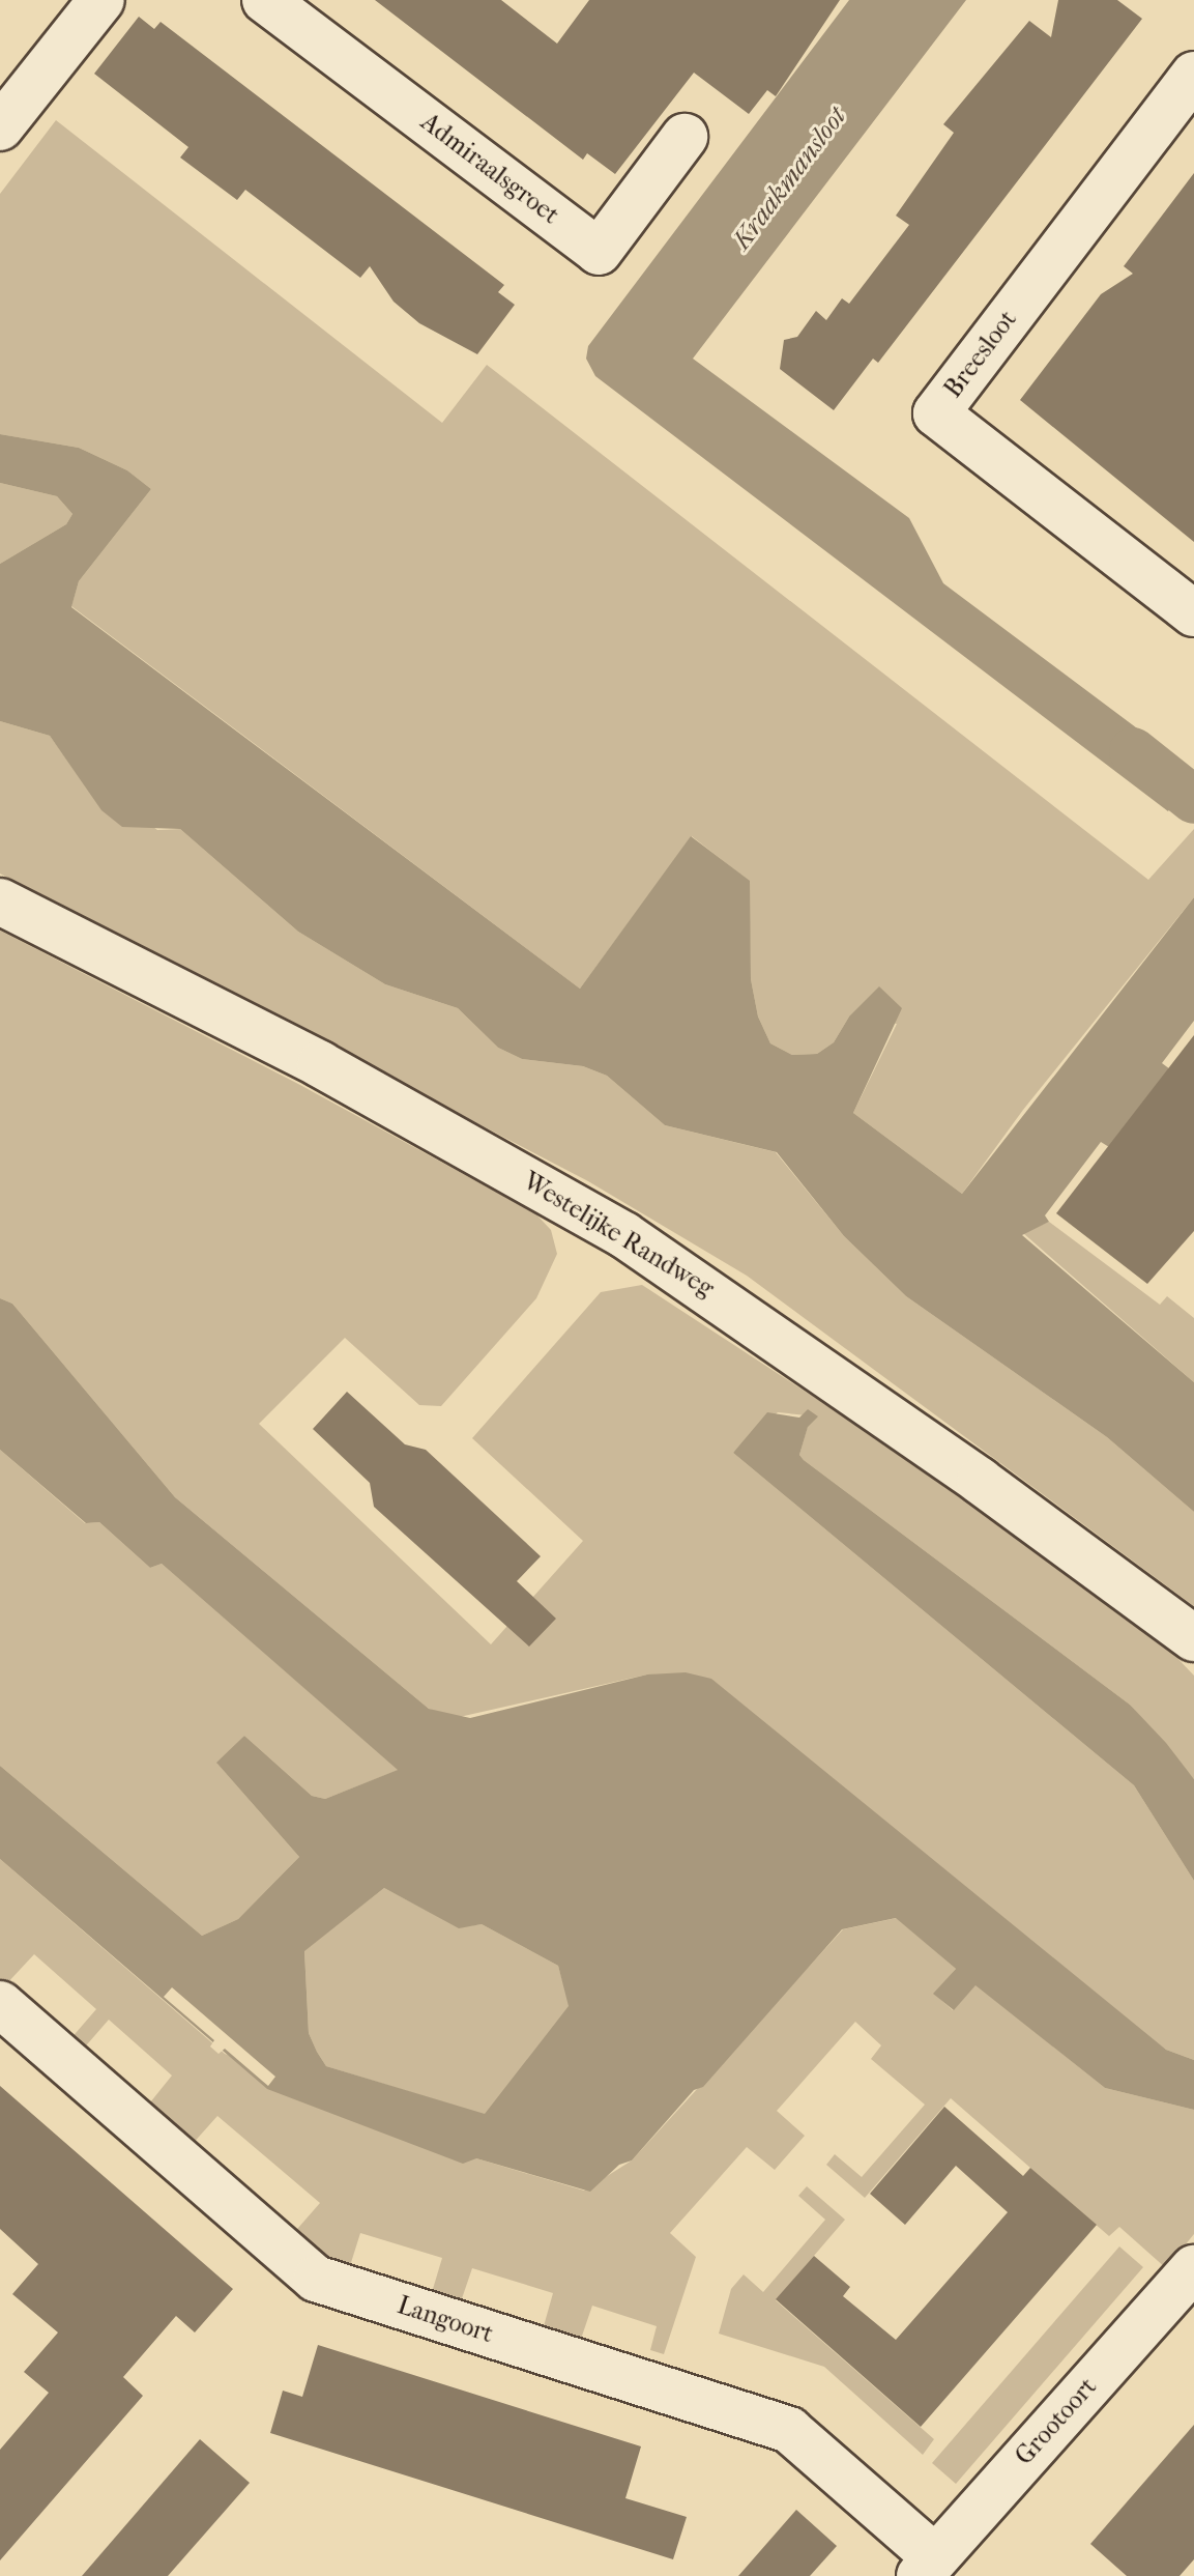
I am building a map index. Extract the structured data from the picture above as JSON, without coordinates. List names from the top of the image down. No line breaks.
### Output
{"streets":{"street":["Admiraalsgroet","Breesloot","Westelijke Randweg","Langoort","Grootoort"]},"crossings":[["Langoort","Grootoort"]],"water":["Kraakmansloot"]}
